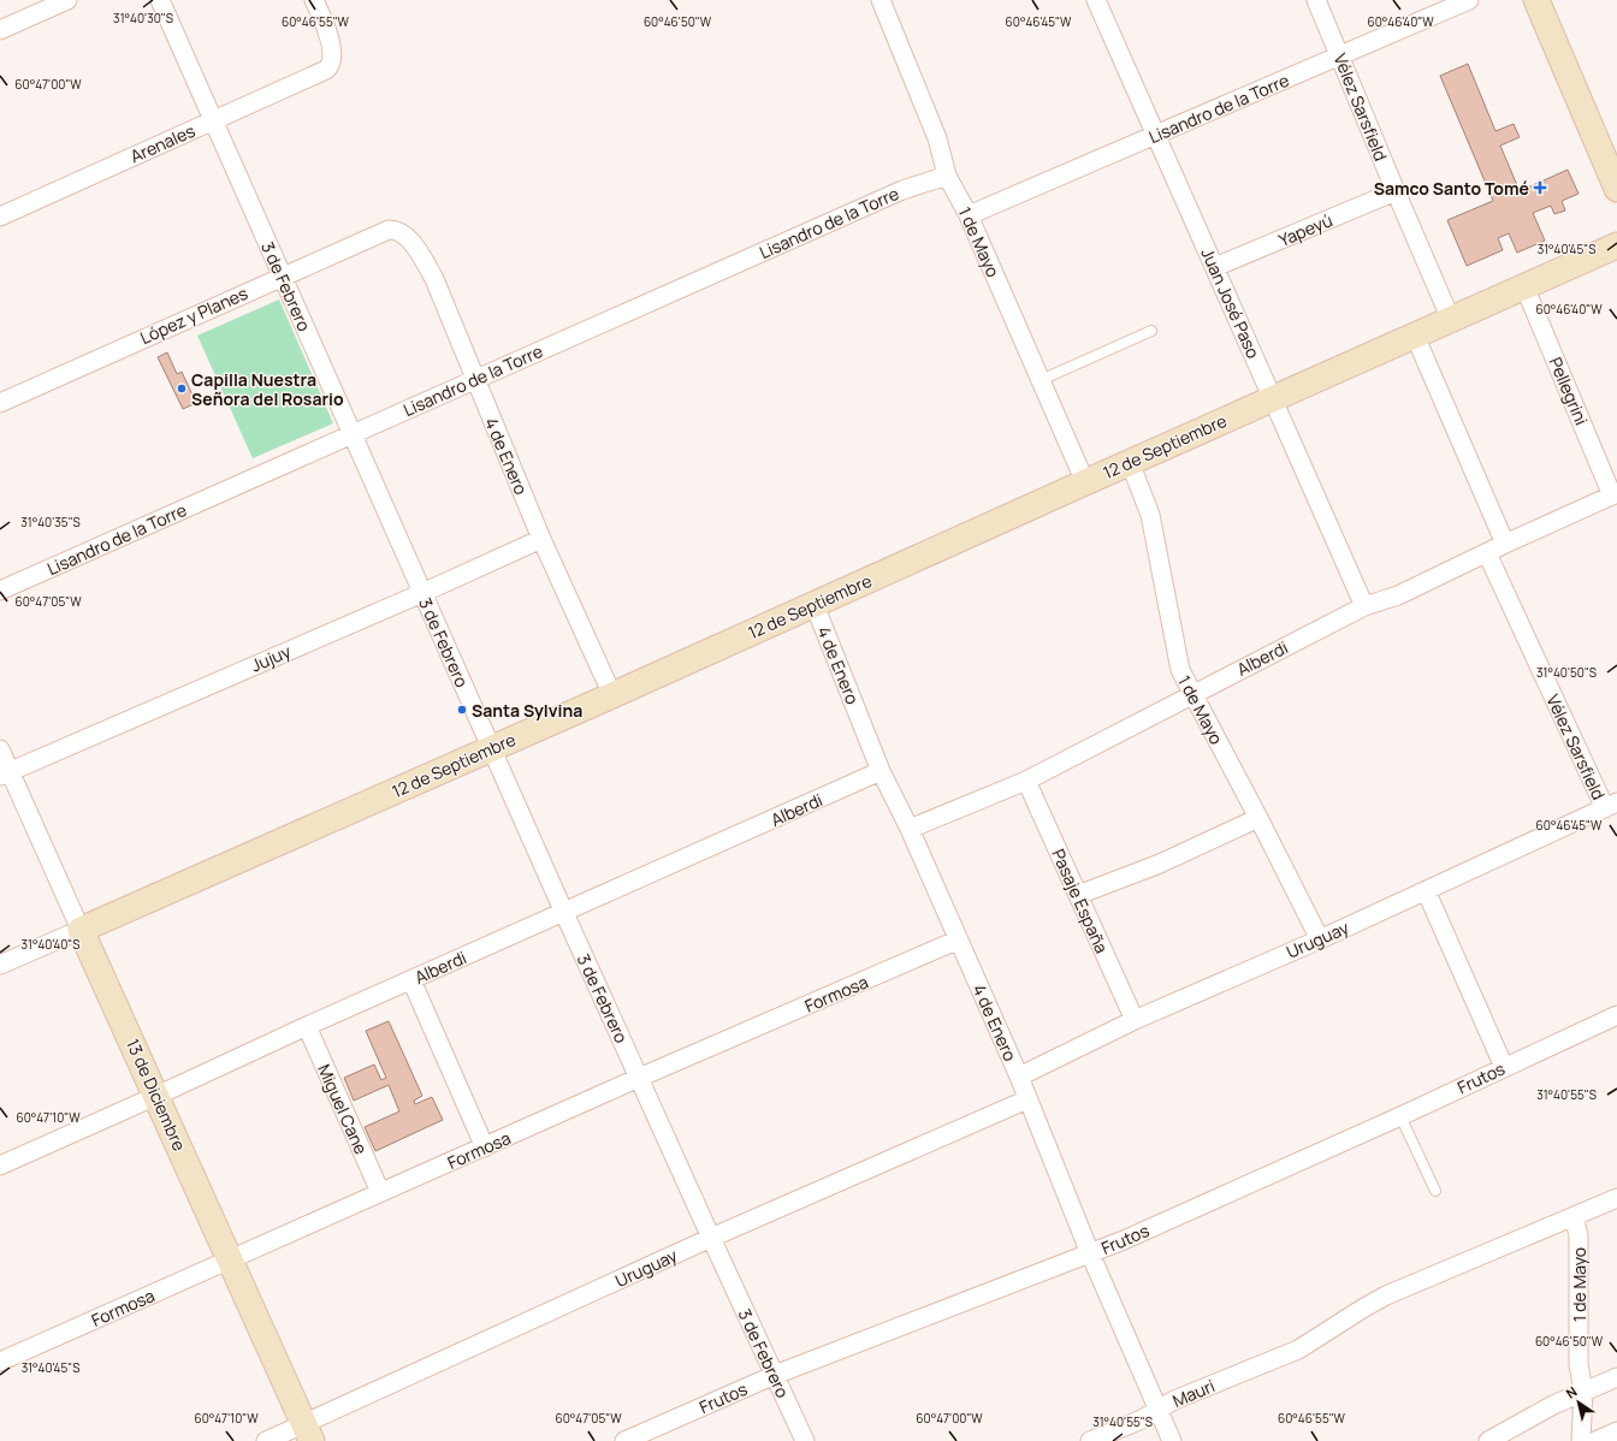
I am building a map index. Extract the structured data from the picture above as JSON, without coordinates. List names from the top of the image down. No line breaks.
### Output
{"streets":{"street":["Vélez Sarsfield","Lisandro de la Torre","Arenales","Yapeyú","1 de Mayo","3 de Febrero","Juan José Paso","López y Planes","Pellegrini","12 de Septiembre","4 de Enero","Jujuy","Alberdi","Pasaje España","Uruguay","Formosa","Frutos","13 de Diciembre","Miguel Cane","Mauri"]},"crossings":[["Vélez Sarsfield","Lisandro de la Torre"],["Vélez Sarsfield","Yapeyú"],["Vélez Sarsfield","12 de Septiembre"],["Vélez Sarsfield","Alberdi"],["Vélez Sarsfield","Uruguay"],["Lisandro de la Torre","1 de Mayo"],["Lisandro de la Torre","3 de Febrero"],["Lisandro de la Torre","Juan José Paso"],["Lisandro de la Torre","4 de Enero"],["Arenales","3 de Febrero"],["Yapeyú","Juan José Paso"],["1 de Mayo","12 de Septiembre"],["1 de Mayo","Alberdi"],["1 de Mayo","Uruguay"],["1 de Mayo","Mauri"],["3 de Febrero","López y Planes"],["3 de Febrero","12 de Septiembre"],["3 de Febrero","Jujuy"],["3 de Febrero","Alberdi"],["3 de Febrero","Uruguay"],["3 de Febrero","Formosa"],["3 de Febrero","Frutos"],["Juan José Paso","12 de Septiembre"],["Juan José Paso","Alberdi"],["López y Planes","4 de Enero"],["Pellegrini","12 de Septiembre"],["Pellegrini","Alberdi"],["12 de Septiembre","4 de Enero"],["12 de Septiembre","13 de Diciembre"],["4 de Enero","Jujuy"],["4 de Enero","Alberdi"],["4 de Enero","Uruguay"],["4 de Enero","Formosa"],["4 de Enero","Frutos"],["4 de Enero","Mauri"],["Jujuy","13 de Diciembre"],["Alberdi","Pasaje España"],["Alberdi","13 de Diciembre"],["Alberdi","Miguel Cane"],["Pasaje España","Uruguay"],["Uruguay","13 de Diciembre"],["Formosa","13 de Diciembre"],["Formosa","Miguel Cane"]],"places":{"health":["Samco Santo Tomé"],"other":["Capilla Nuestra Señora del Rosario","Santa Sylvina"]},"north":"top left","coordinates":["31°40'30\"S","60°46'55\"W","60°46'40\"W","60°46'50\"W","60°46'45\"W","60°47'00\"W","31°40'45\"S","31°40'35\"S","60°47'05\"W","31°40'50\"S","31°40'40\"S","31°40'55\"S","60°47'10\"W"]}
